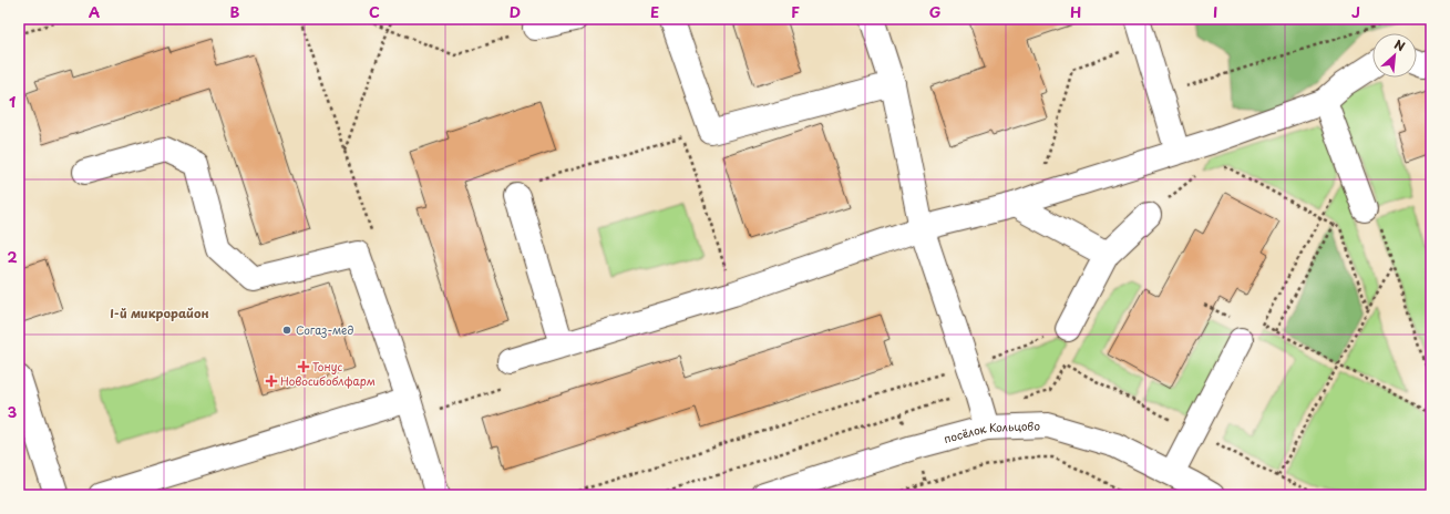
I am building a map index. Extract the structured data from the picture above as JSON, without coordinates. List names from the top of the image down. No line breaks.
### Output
{"streets":{"street":["посёлок Кольцово"]},"districts":["I-й микрорайон"],"places":{"other":["Согаз-мед"],"health":["Тонус","Новосибоблфарм"]},"north":"top right","grid":{"columns":["A","B","C","D","E","F","G","H","I","J"],"rows":["1","2","3"]}}
